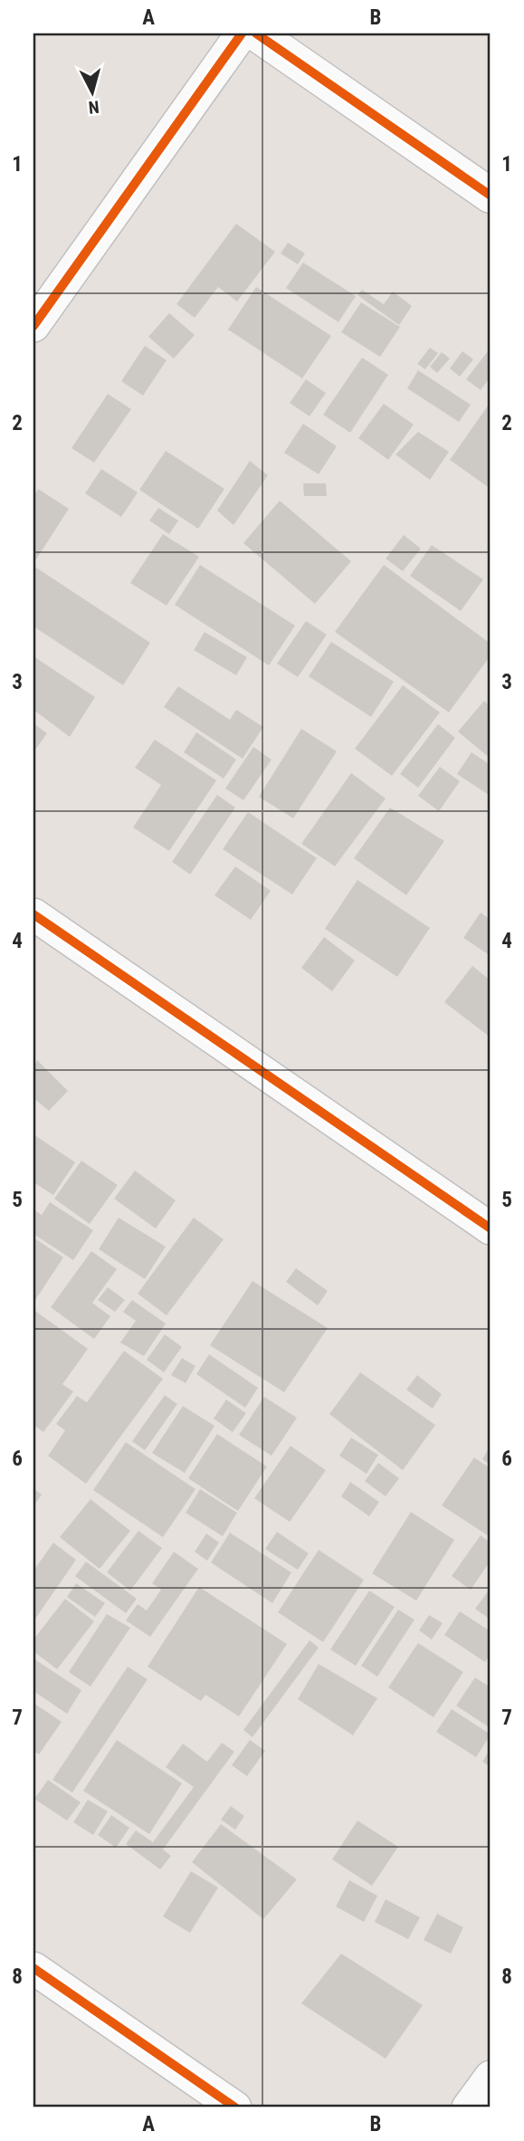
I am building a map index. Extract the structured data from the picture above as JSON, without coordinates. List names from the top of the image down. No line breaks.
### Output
{"north":"bottom","grid":{"columns":["A","B"],"rows":["1","2","3","4","5","6","7","8"]}}
